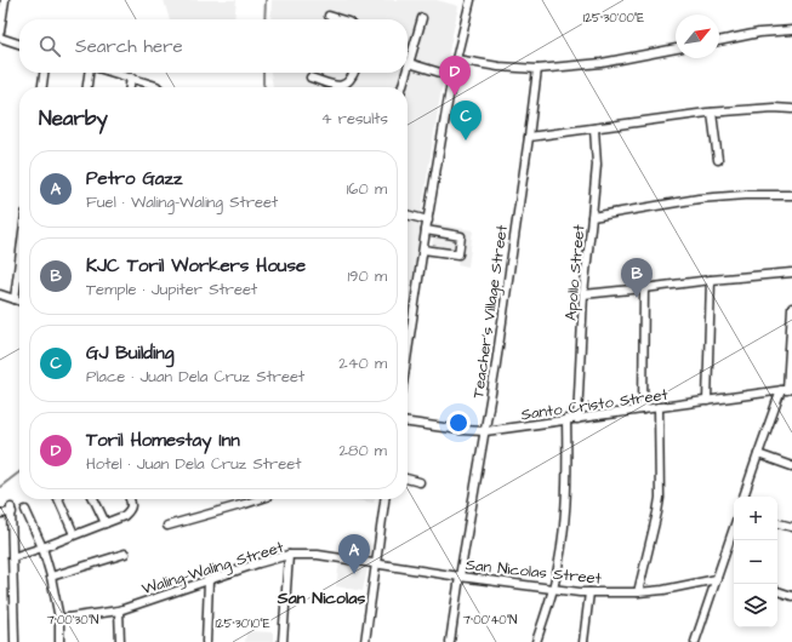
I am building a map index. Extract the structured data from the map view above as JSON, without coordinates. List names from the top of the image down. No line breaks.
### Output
{"streets":{"street":["Apollo Street","Teacher's Village Street","Santo Cristo Street","Waling-Waling Street","San Nicolas Street"]},"crossings":[["Apollo Street","Santo Cristo Street"],["Teacher's Village Street","Santo Cristo Street"],["Teacher's Village Street","San Nicolas Street"],["Waling-Waling Street","San Nicolas Street"]],"districts":["San Nicolas"],"north":"top right","page":{"search":"Search here","pins":["D","C","B","A"],"heading":["Nearby","4 results"],"list":[{"mark":"A","name":"Petro Gazz","note":"Fuel · Waling-Waling Street","value":"160 m"},{"mark":"B","name":"KJC Toril Workers House","note":"Temple · Jupiter Street","value":"190 m"},{"mark":"C","name":"GJ Building","note":"Place · Juan Dela Cruz Street","value":"240 m"},{"mark":"D","name":"Toril Homestay Inn","note":"Hotel · Juan Dela Cruz Street","value":"280 m"}],"map_buttons":["+","−"]},"coordinates":["125°30'00\"E","7°00'30\"N","7°00'40\"N","125°30'10\"E"]}
